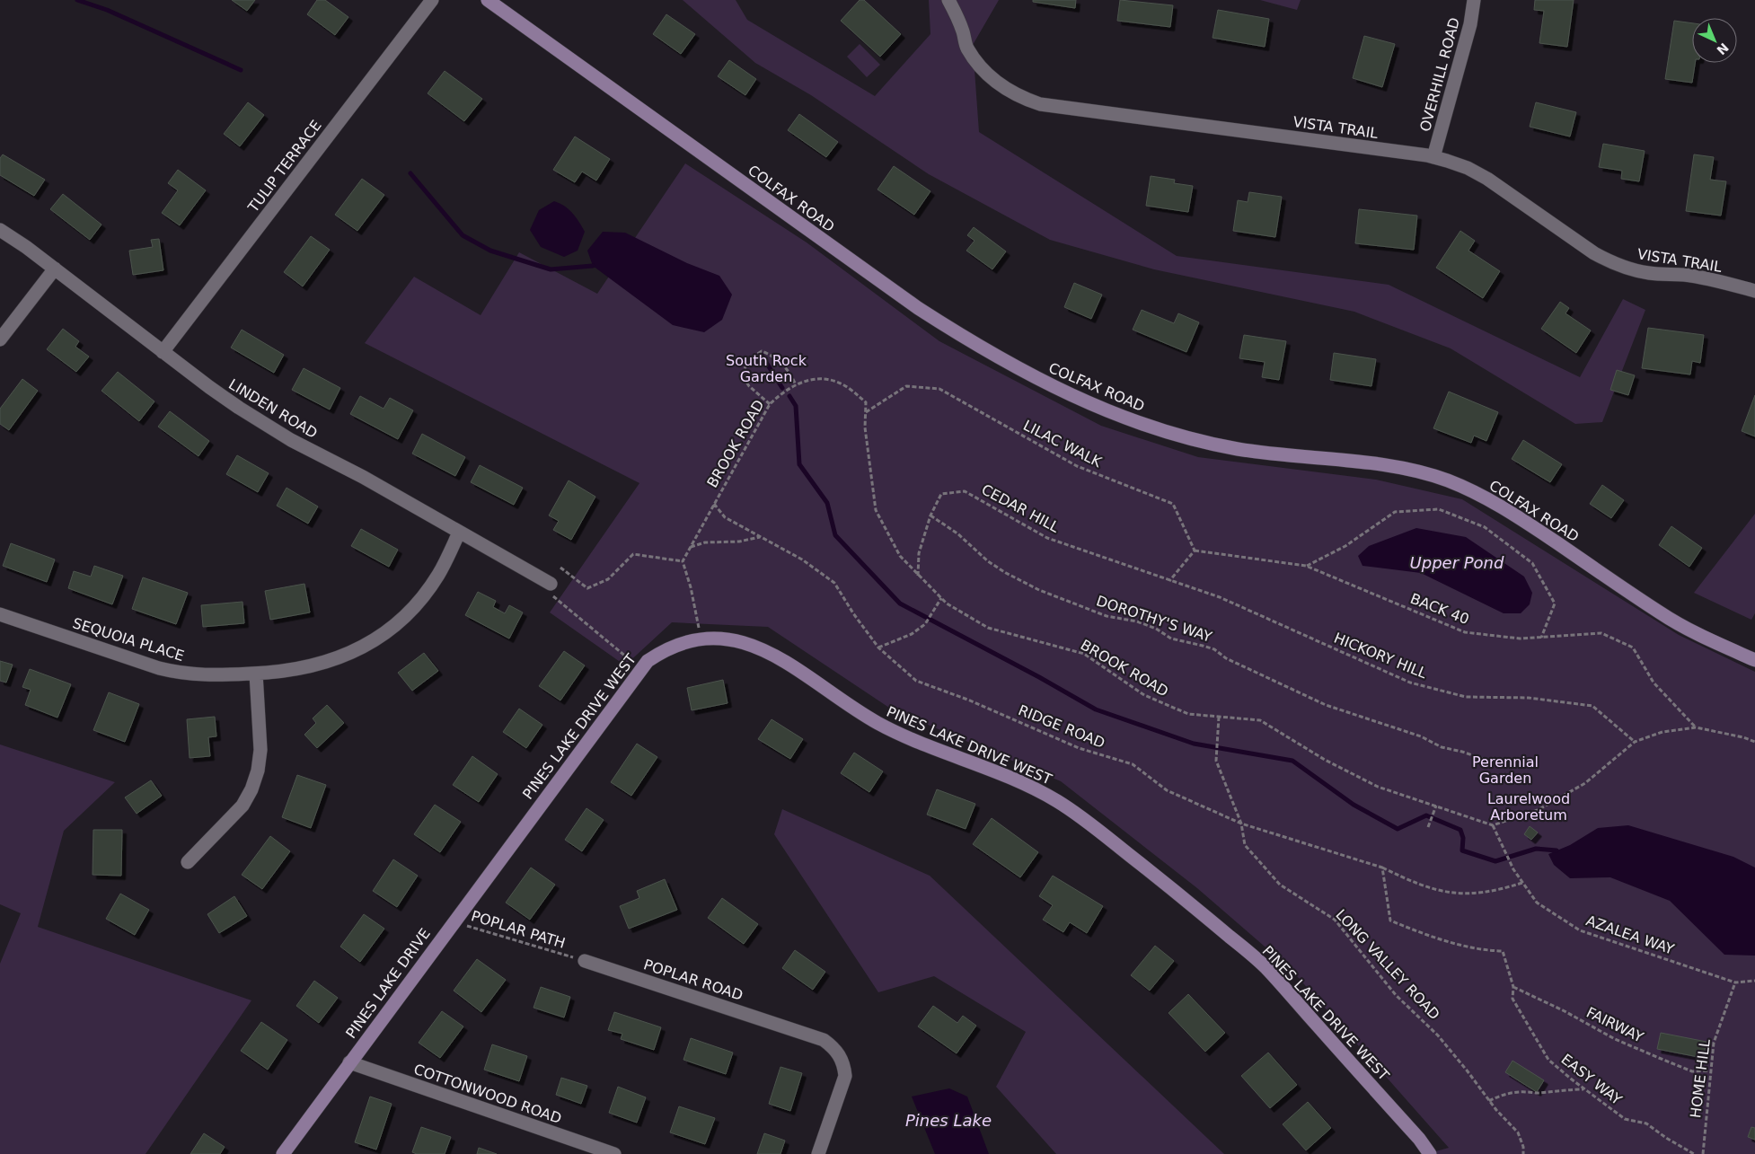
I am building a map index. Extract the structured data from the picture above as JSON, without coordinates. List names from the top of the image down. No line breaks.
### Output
{"streets":{"street":["OVERHILL ROAD","VISTA TRAIL","TULIP TERRACE","COLFAX ROAD","LINDEN ROAD","SEQUOIA PLACE","PINES LAKE DRIVE WEST","POPLAR ROAD","PINES LAKE DRIVE","COTTONWOOD ROAD"],"path":["BROOK ROAD","LILAC WALK","CEDAR HILL","BACK 40","DOROTHY'S WAY","HICKORY HILL","RIDGE ROAD","POPLAR PATH","AZALEA WAY","LONG VALLEY ROAD","FAIRWAY","HOME HILL","EASY WAY"]},"crossings":[["OVERHILL ROAD","VISTA TRAIL"],["TULIP TERRACE","LINDEN ROAD"],["LINDEN ROAD","SEQUOIA PLACE"],["BROOK ROAD","LILAC WALK"],["BROOK ROAD","CEDAR HILL"],["BROOK ROAD","RIDGE ROAD"],["BROOK ROAD","AZALEA WAY"],["BROOK ROAD","LONG VALLEY ROAD"],["LILAC WALK","BACK 40"],["CEDAR HILL","DOROTHY'S WAY"],["CEDAR HILL","HICKORY HILL"],["PINES LAKE DRIVE WEST","PINES LAKE DRIVE"],["RIDGE ROAD","AZALEA WAY"],["RIDGE ROAD","LONG VALLEY ROAD"],["POPLAR PATH","POPLAR ROAD"],["POPLAR PATH","PINES LAKE DRIVE"],["AZALEA WAY","HOME HILL"],["PINES LAKE DRIVE","COTTONWOOD ROAD"],["FAIRWAY","HOME HILL"],["FAIRWAY","EASY WAY"]],"water":["Upper Pond","Pines Lake"],"parks":["South Rock Garden","Perennial Garden","Laurelwood Arboretum"],"north":"bottom right"}
